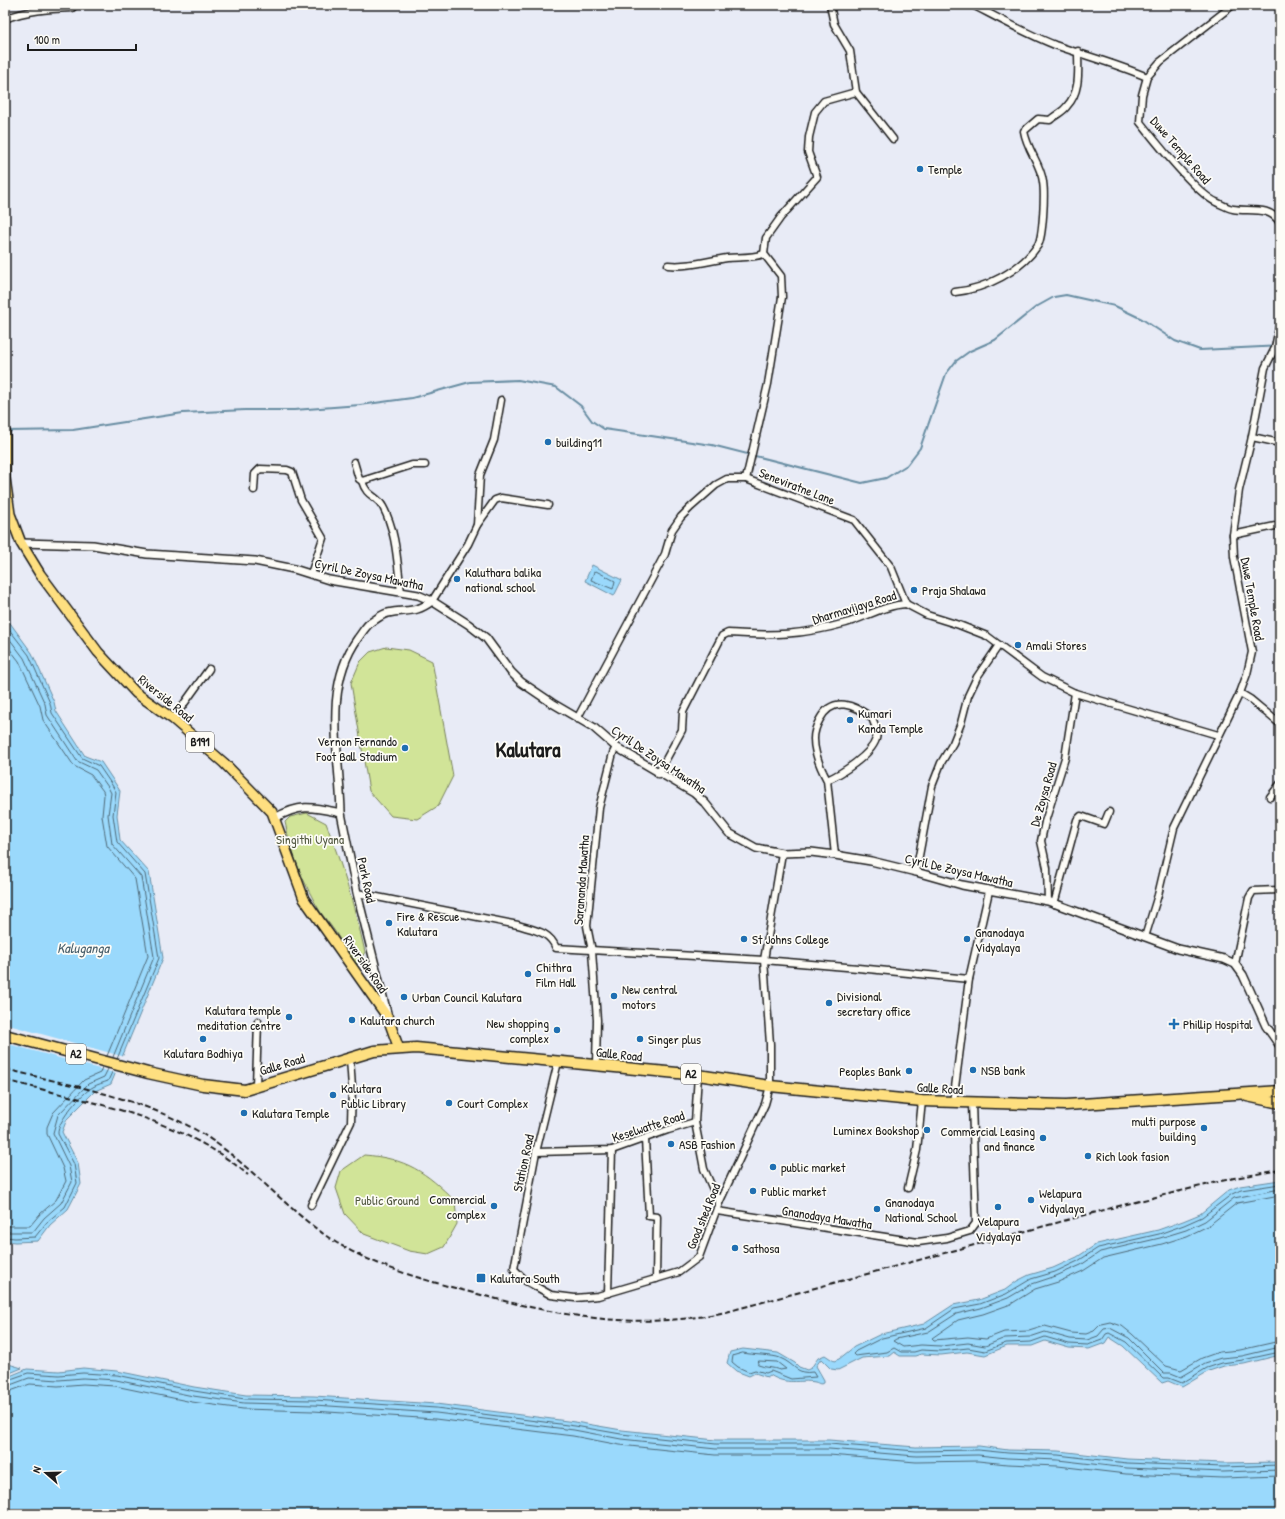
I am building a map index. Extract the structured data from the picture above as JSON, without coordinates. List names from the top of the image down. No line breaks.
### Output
{"streets":{"highway":["A2","Galle Road"],"main road":["Riverside Road","B191"],"street":["Duwe Temple Road","Seneviratne Lane","Cyril De Zoysa Mawatha","Dharmavijaya Road","De Zoysa Road","Park Road","Sarananda Mawatha","Keselwatte Road","Station Road","Good shed Road","Gnanodaya Mawatha"]},"crossings":[["Duwe Temple Road","Cyril De Zoysa Mawatha"],["Seneviratne Lane","Cyril De Zoysa Mawatha"],["Seneviratne Lane","Dharmavijaya Road"],["Cyril De Zoysa Mawatha","Dharmavijaya Road"],["Cyril De Zoysa Mawatha","Riverside Road"],["Cyril De Zoysa Mawatha","De Zoysa Road"],["Cyril De Zoysa Mawatha","Park Road"],["Cyril De Zoysa Mawatha","Sarananda Mawatha"],["Cyril De Zoysa Mawatha","Good shed Road"],["Riverside Road","Park Road"],["Riverside Road","Galle Road"],["Sarananda Mawatha","Galle Road"],["Galle Road","Station Road"],["Galle Road","Good shed Road"],["Galle Road","Gnanodaya Mawatha"],["Keselwatte Road","Station Road"],["Station Road","Good shed Road"],["Good shed Road","Gnanodaya Mawatha"]],"districts":["Kalutara"],"water":["Kaluganga"],"parks":["Singithi Uyana","Public Ground"],"places":{"other":["Temple","building11","Kaluthara balika national school","Praja Shalawa","Amali Stores","Kumari Kanda Temple","Vernon Fernando Foot Ball Stadium","Fire & Rescue Kalutara","St Johns College","Gnanodaya Vidyalaya","Chithra Film Hall","New central motors","Urban Council Kalutara","Divisional secretary office","Kalutara temple meditation centre","Kalutara church","New shopping complex","Kalutara Bodhiya","Singer plus","NSB bank","Peoples Bank","Kalutara Public Library","Court Complex","Kalutara Temple","multi purpose building","Luminex Bookshop","Commercial Leasing and finance","ASB Fashion","Rich look fasion","public market","Public market","Welapura Vidyalaya","Commercial complex","Velapura Vidyalaya","Gnanodaya National School","Sathosa"],"health":["Phillip Hospital"],"transit":["Kalutara South"]},"scale_bar":"100 m","north":"left"}
